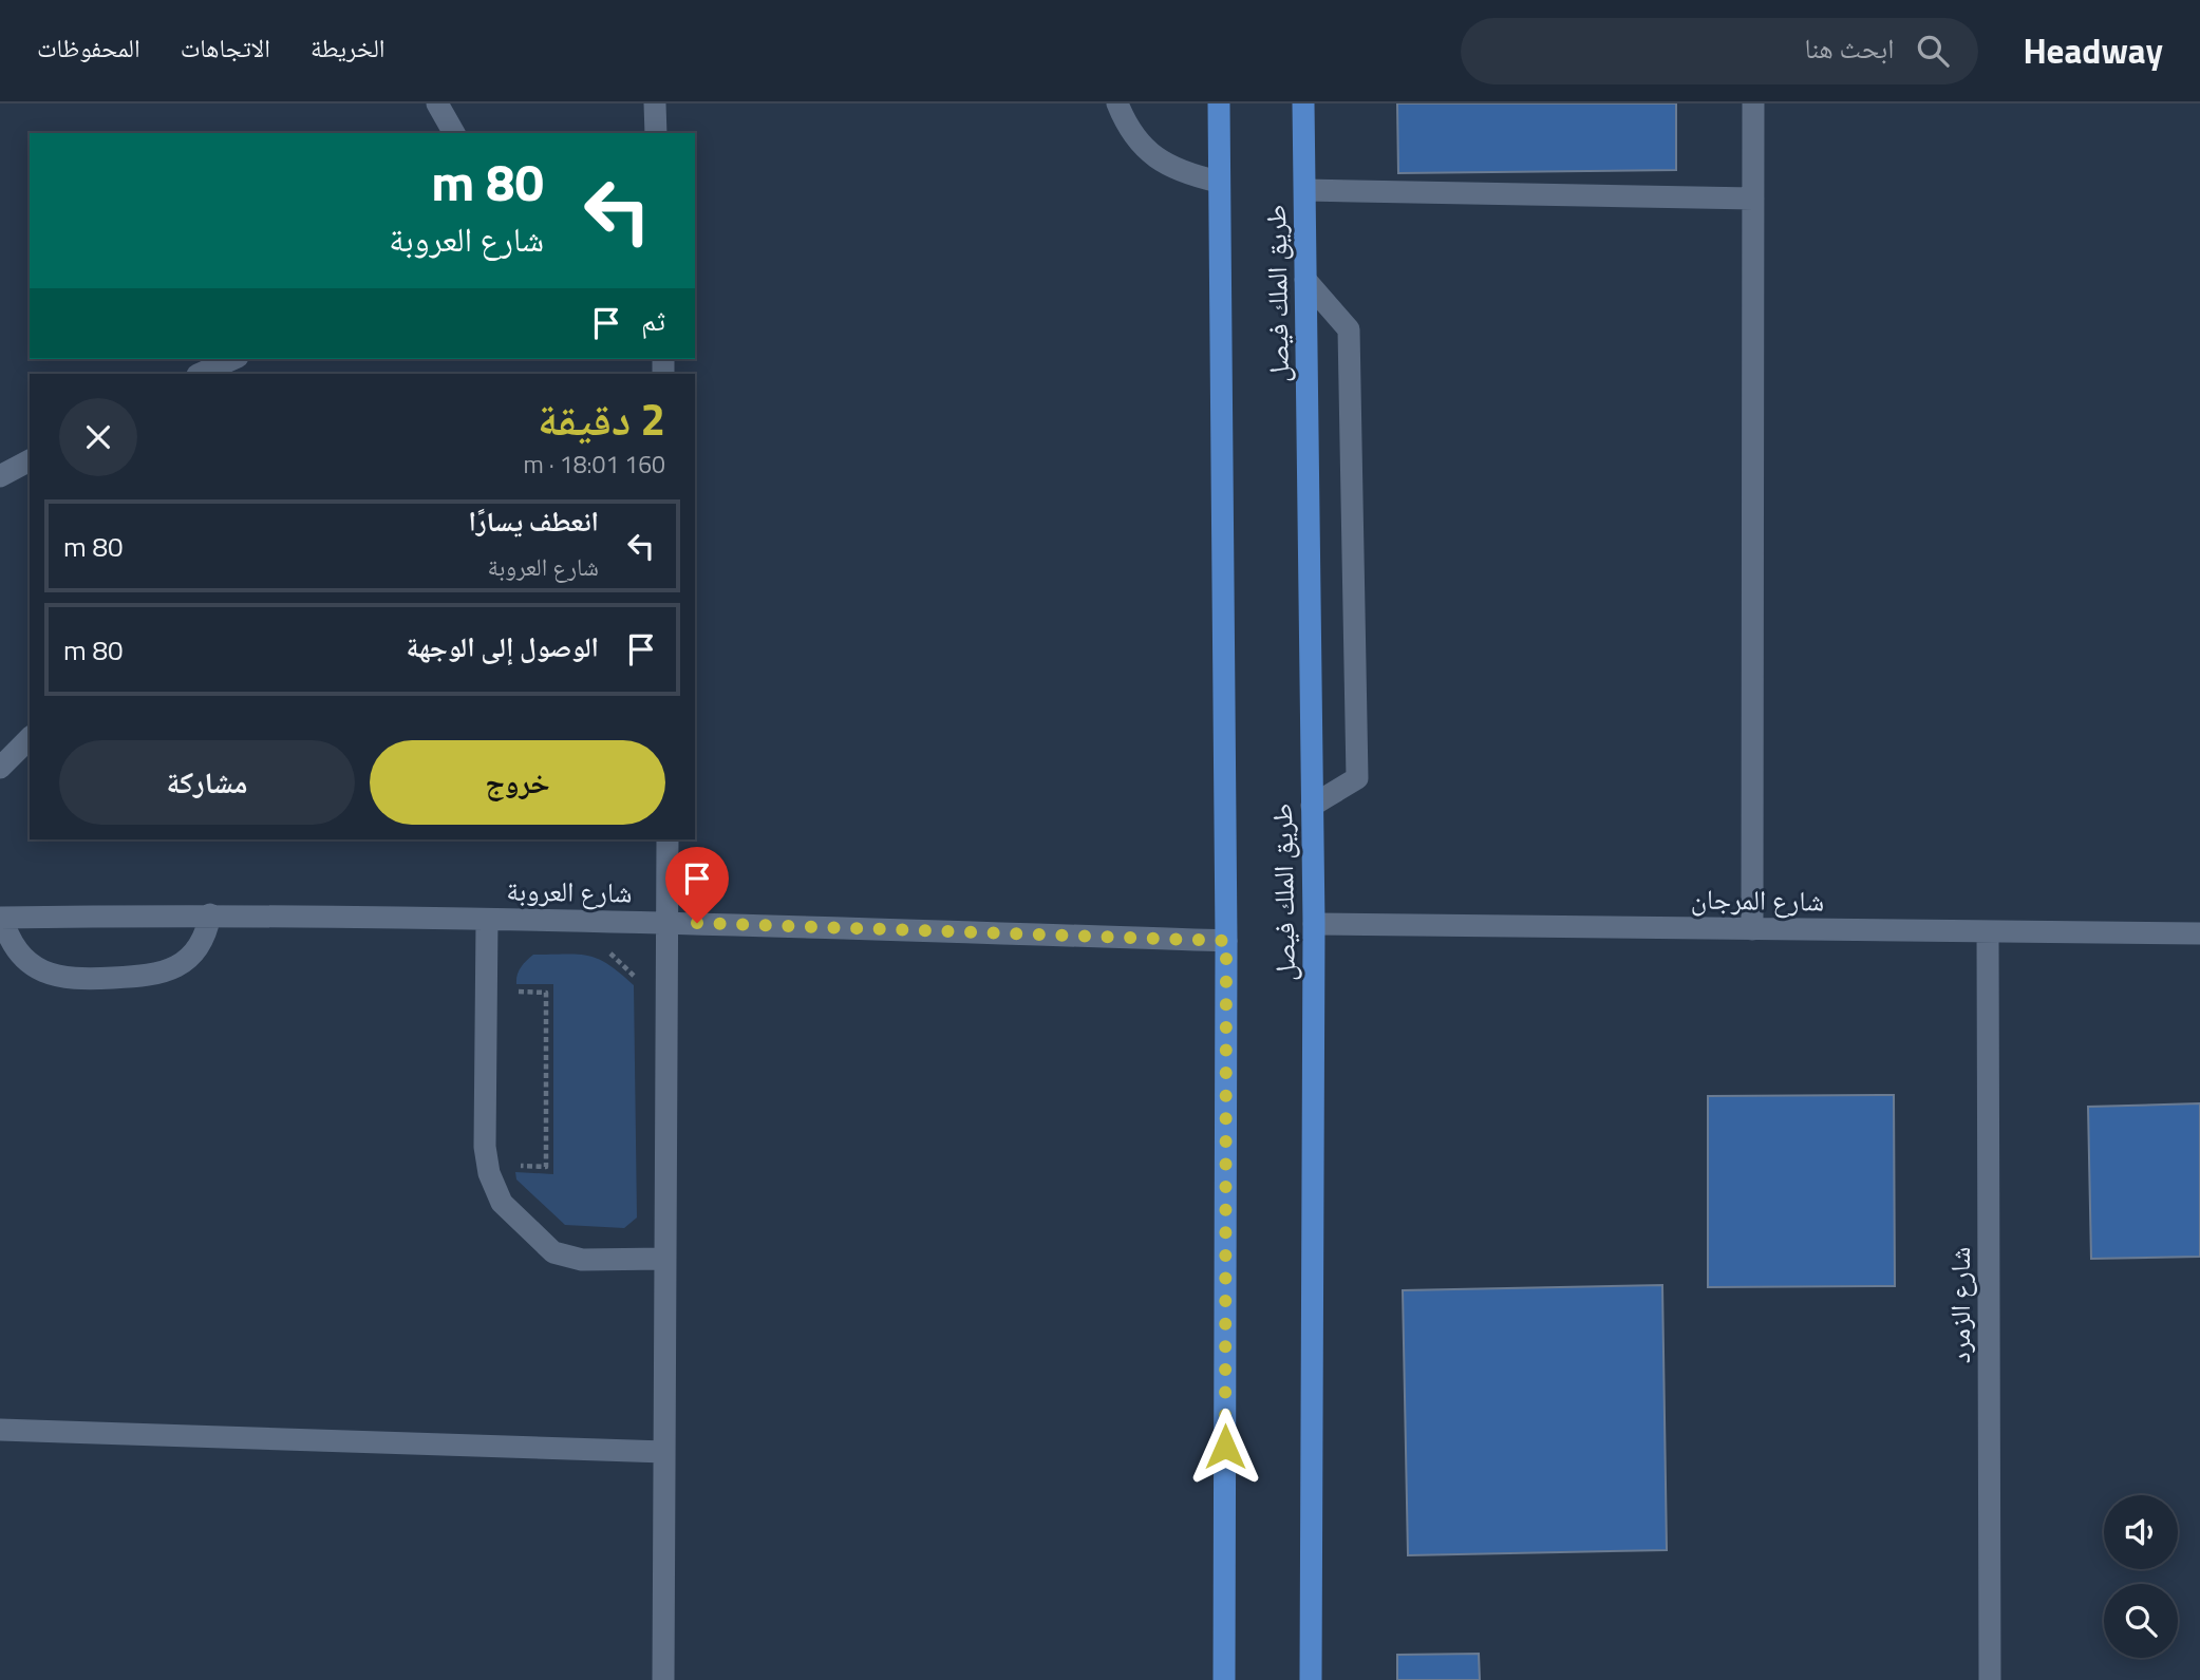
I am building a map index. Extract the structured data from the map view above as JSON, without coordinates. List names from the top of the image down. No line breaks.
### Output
{"streets":{"main road":["طريق الملك فيصل"],"street":["شارع العروبة","شارع المرجان","شارع الزمرد"]},"crossings":[["طريق الملك فيصل","شارع العروبة"],["طريق الملك فيصل","شارع المرجان"],["شارع المرجان","شارع الزمرد"]],"page":{"header":"Headway","search":"ابحث هنا","nav":["الخريطة","الاتجاهات","المحفوظات"],"turn":["80 m","شارع العروبة"],"then":"ثم","heading":["2 دقيقة","160 m · 18:01"],"list":[{"name":"انعطف يسارًا","note":"شارع العروبة","value":"80 m"},{"name":"الوصول إلى الوجهة","value":"80 m"}],"buttons":["خروج","مشاركة"]}}
